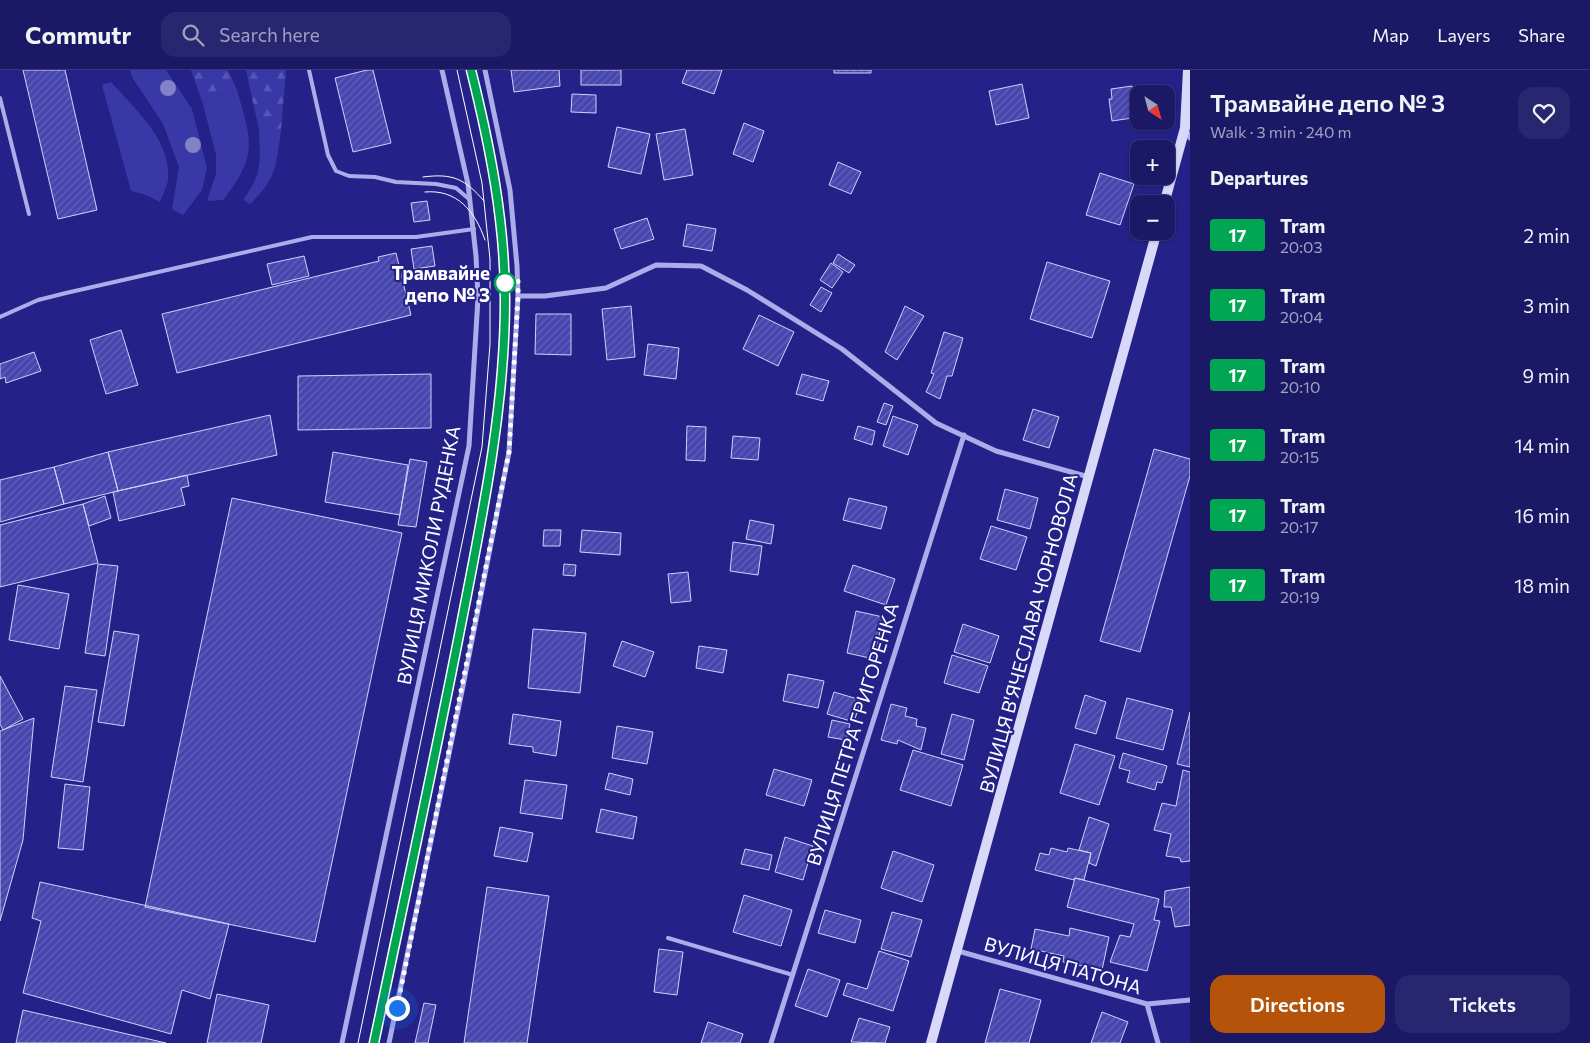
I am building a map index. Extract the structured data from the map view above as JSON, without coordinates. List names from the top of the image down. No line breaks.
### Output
{"streets":{"street":["ВУЛИЦЯ МИКОЛИ РУДЕНКА","ВУЛИЦЯ В'ЯЧЕСЛАВА ЧОРНОВОЛА","ВУЛИЦЯ ПЕТРА ГРИГОРЕНКА","ВУЛИЦЯ ПАТОНА"]},"crossings":[["ВУЛИЦЯ В'ЯЧЕСЛАВА ЧОРНОВОЛА","ВУЛИЦЯ ПАТОНА"]],"places":["Трамвайне депо № 3"],"lines":["tram line 17"],"north":"bottom right","page":{"header":"Commutr","search":"Search here","nav":["Map","Layers","Share"],"heading":[["Трамвайне депо № 3","Walk · 3 min · 240 m"],"Departures"],"map_buttons":["+","−"],"list":[{"mark":"17","name":"Tram","note":"20:03","value":"2 min"},{"mark":"17","name":"Tram","note":"20:04","value":"3 min"},{"mark":"17","name":"Tram","note":"20:10","value":"9 min"},{"mark":"17","name":"Tram","note":"20:15","value":"14 min"},{"mark":"17","name":"Tram","note":"20:17","value":"16 min"},{"mark":"17","name":"Tram","note":"20:19","value":"18 min"}],"buttons":["Directions","Tickets"]}}
